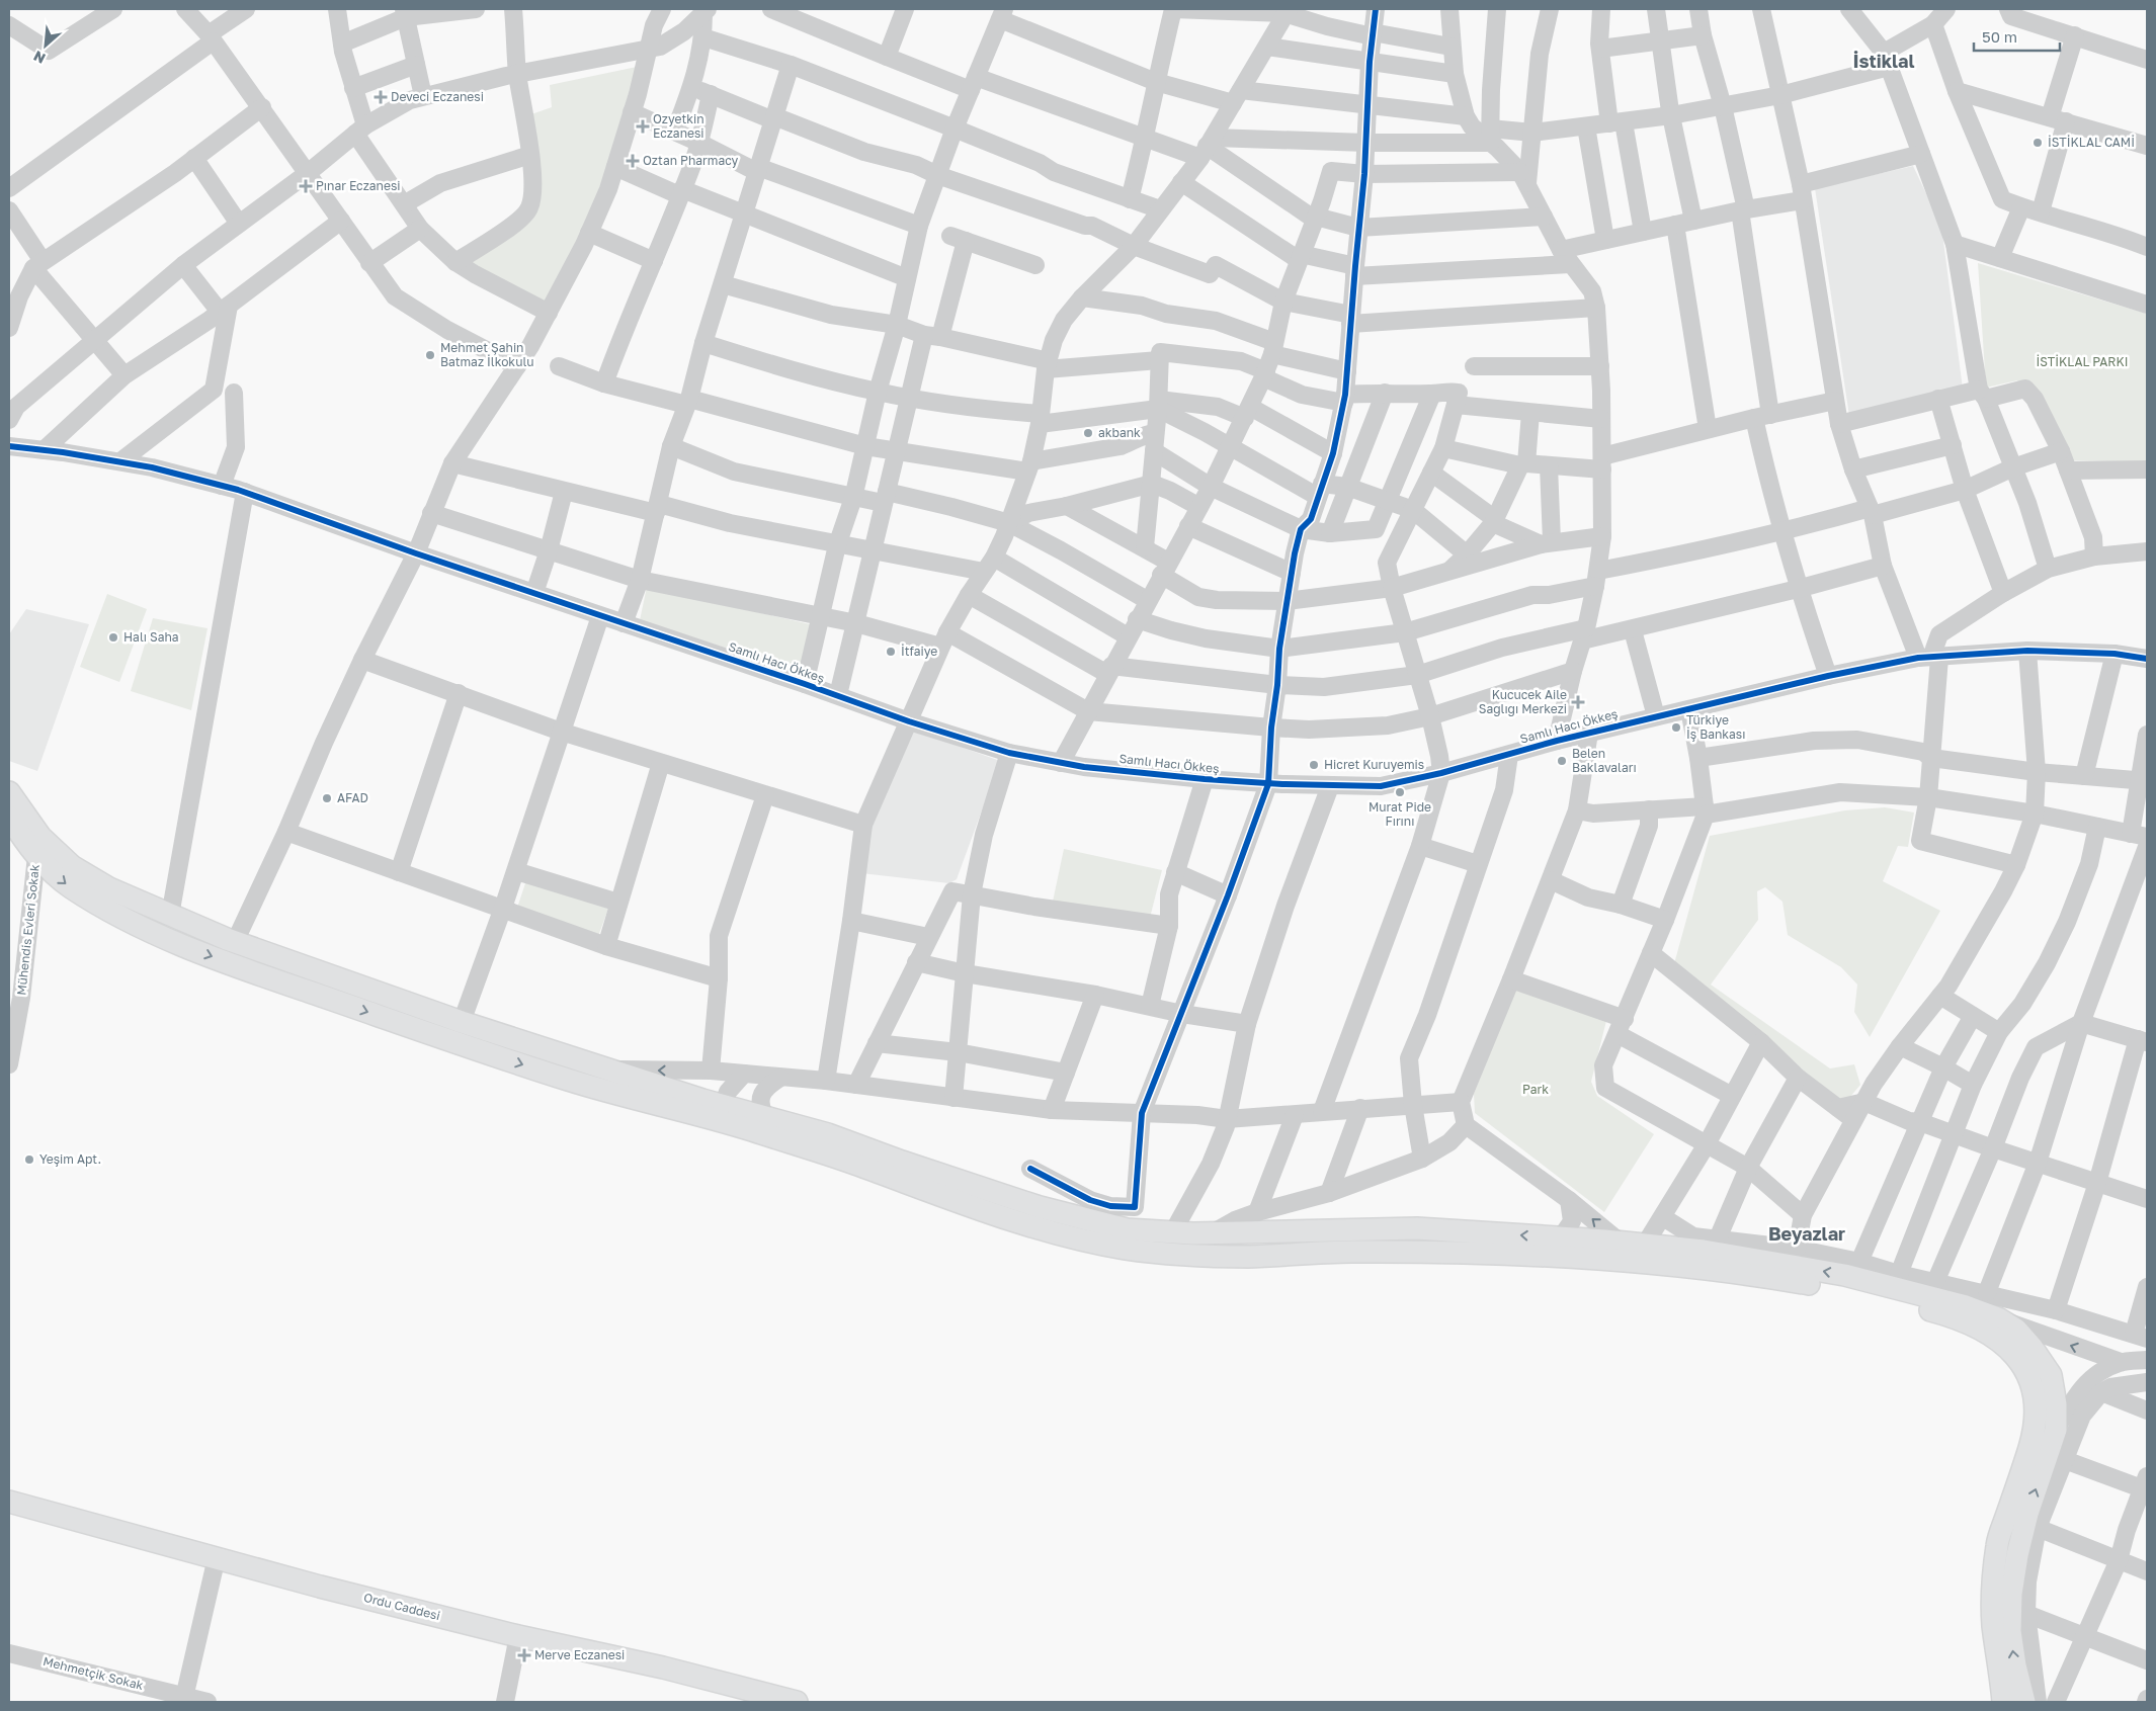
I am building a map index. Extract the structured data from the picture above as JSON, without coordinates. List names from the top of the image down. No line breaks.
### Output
{"streets":{"main road":["Ordu Caddesi"],"street":["Samlı Hacı Ökkeş","Mühendis Evleri Sokak","Mehmetçik Sokak"]},"districts":["İstiklal","Beyazlar"],"parks":["İSTİKLAL PARKI","Park"],"places":{"health":["Deveci Eczanesi","Ozyetkin Eczanesi","Oztan Pharmacy","Pınar Eczanesi","Kucucek Aile Saglıgı Merkezi","Merve Eczanesi"],"other":["İSTİKLAL CAMİ","Mehmet Şahin Batmaz İlkokulu","akbank","Halı Saha","İtfaiye","Türkiye İş Bankası","Belen Baklavaları","Hicret Kuruyemis","Murat Pide Fırını","AFAD","Yeşim Apt."]},"scale_bar":"50 m","north":"bottom left"}
